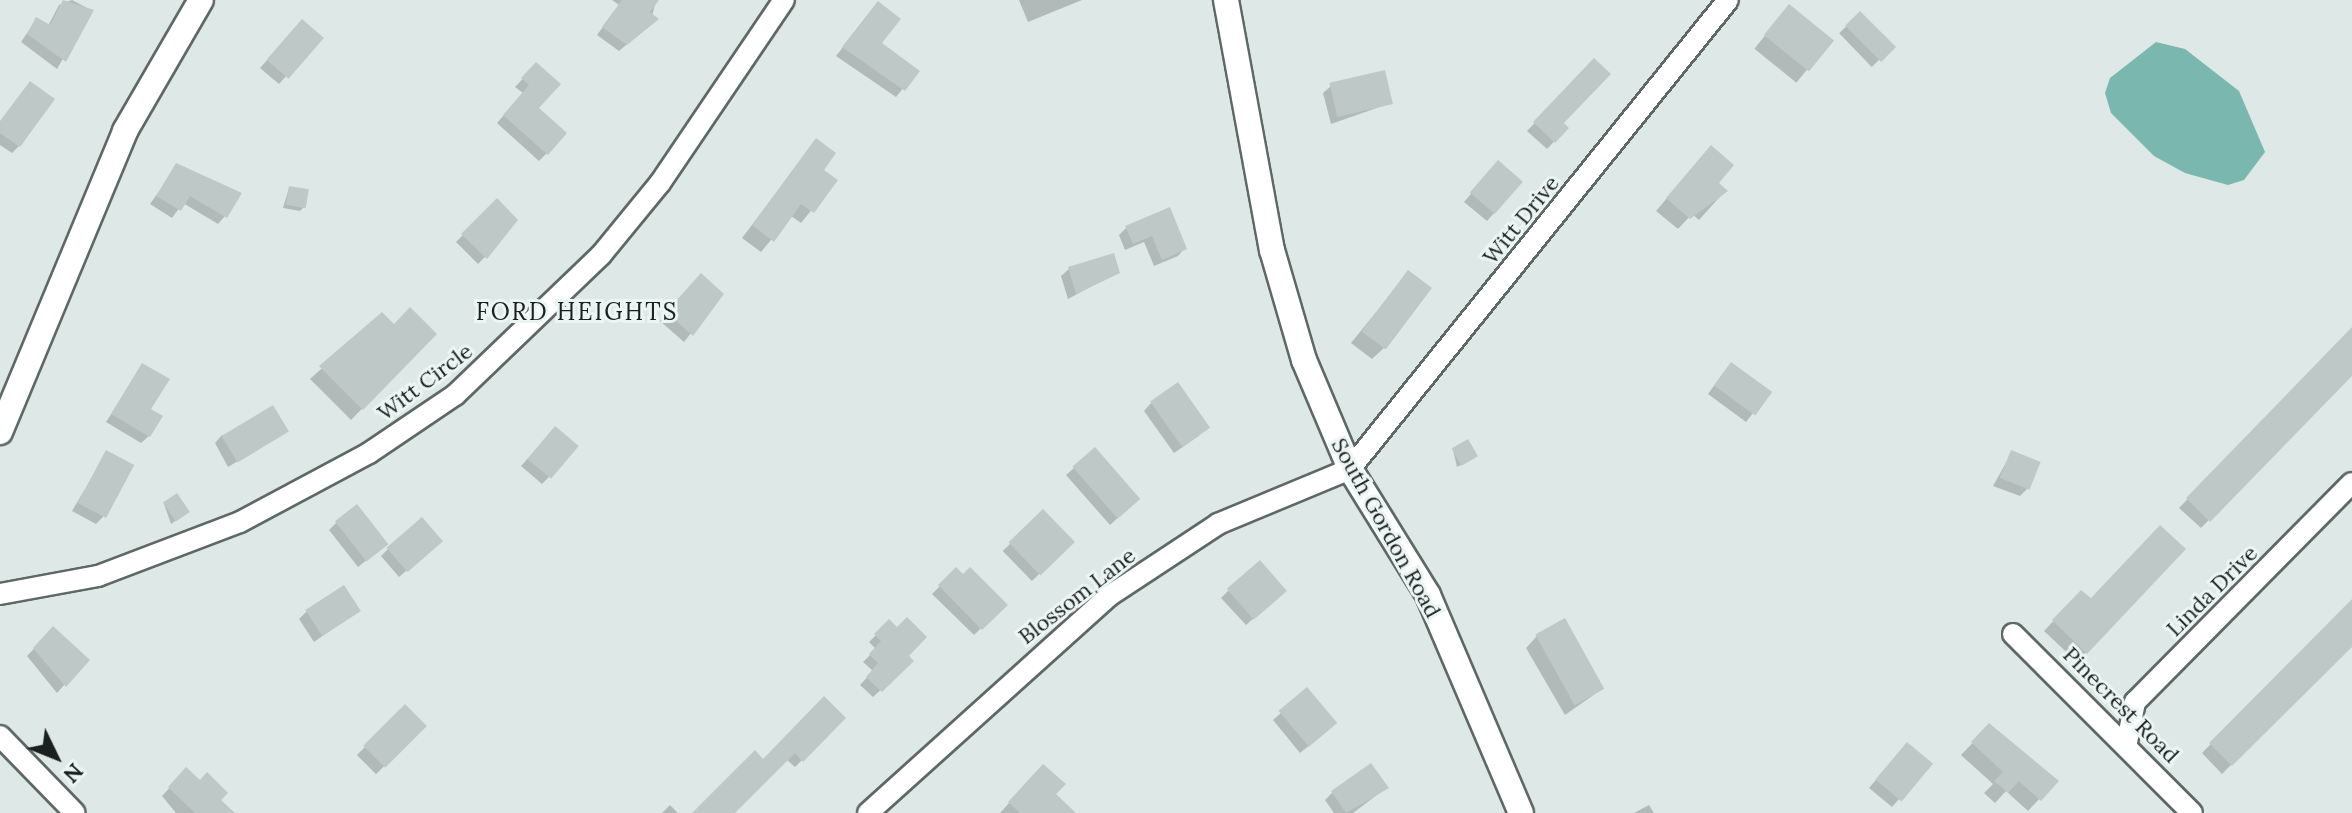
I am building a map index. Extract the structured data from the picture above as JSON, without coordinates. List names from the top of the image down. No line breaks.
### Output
{"streets":{"street":["Witt Drive","Witt Circle","South Gordon Road","Linda Drive","Blossom Lane","Pinecrest Road"]},"crossings":[["Witt Drive","South Gordon Road"],["Witt Drive","Blossom Lane"],["South Gordon Road","Blossom Lane"],["Linda Drive","Pinecrest Road"]],"districts":["FORD HEIGHTS"],"north":"bottom right"}
